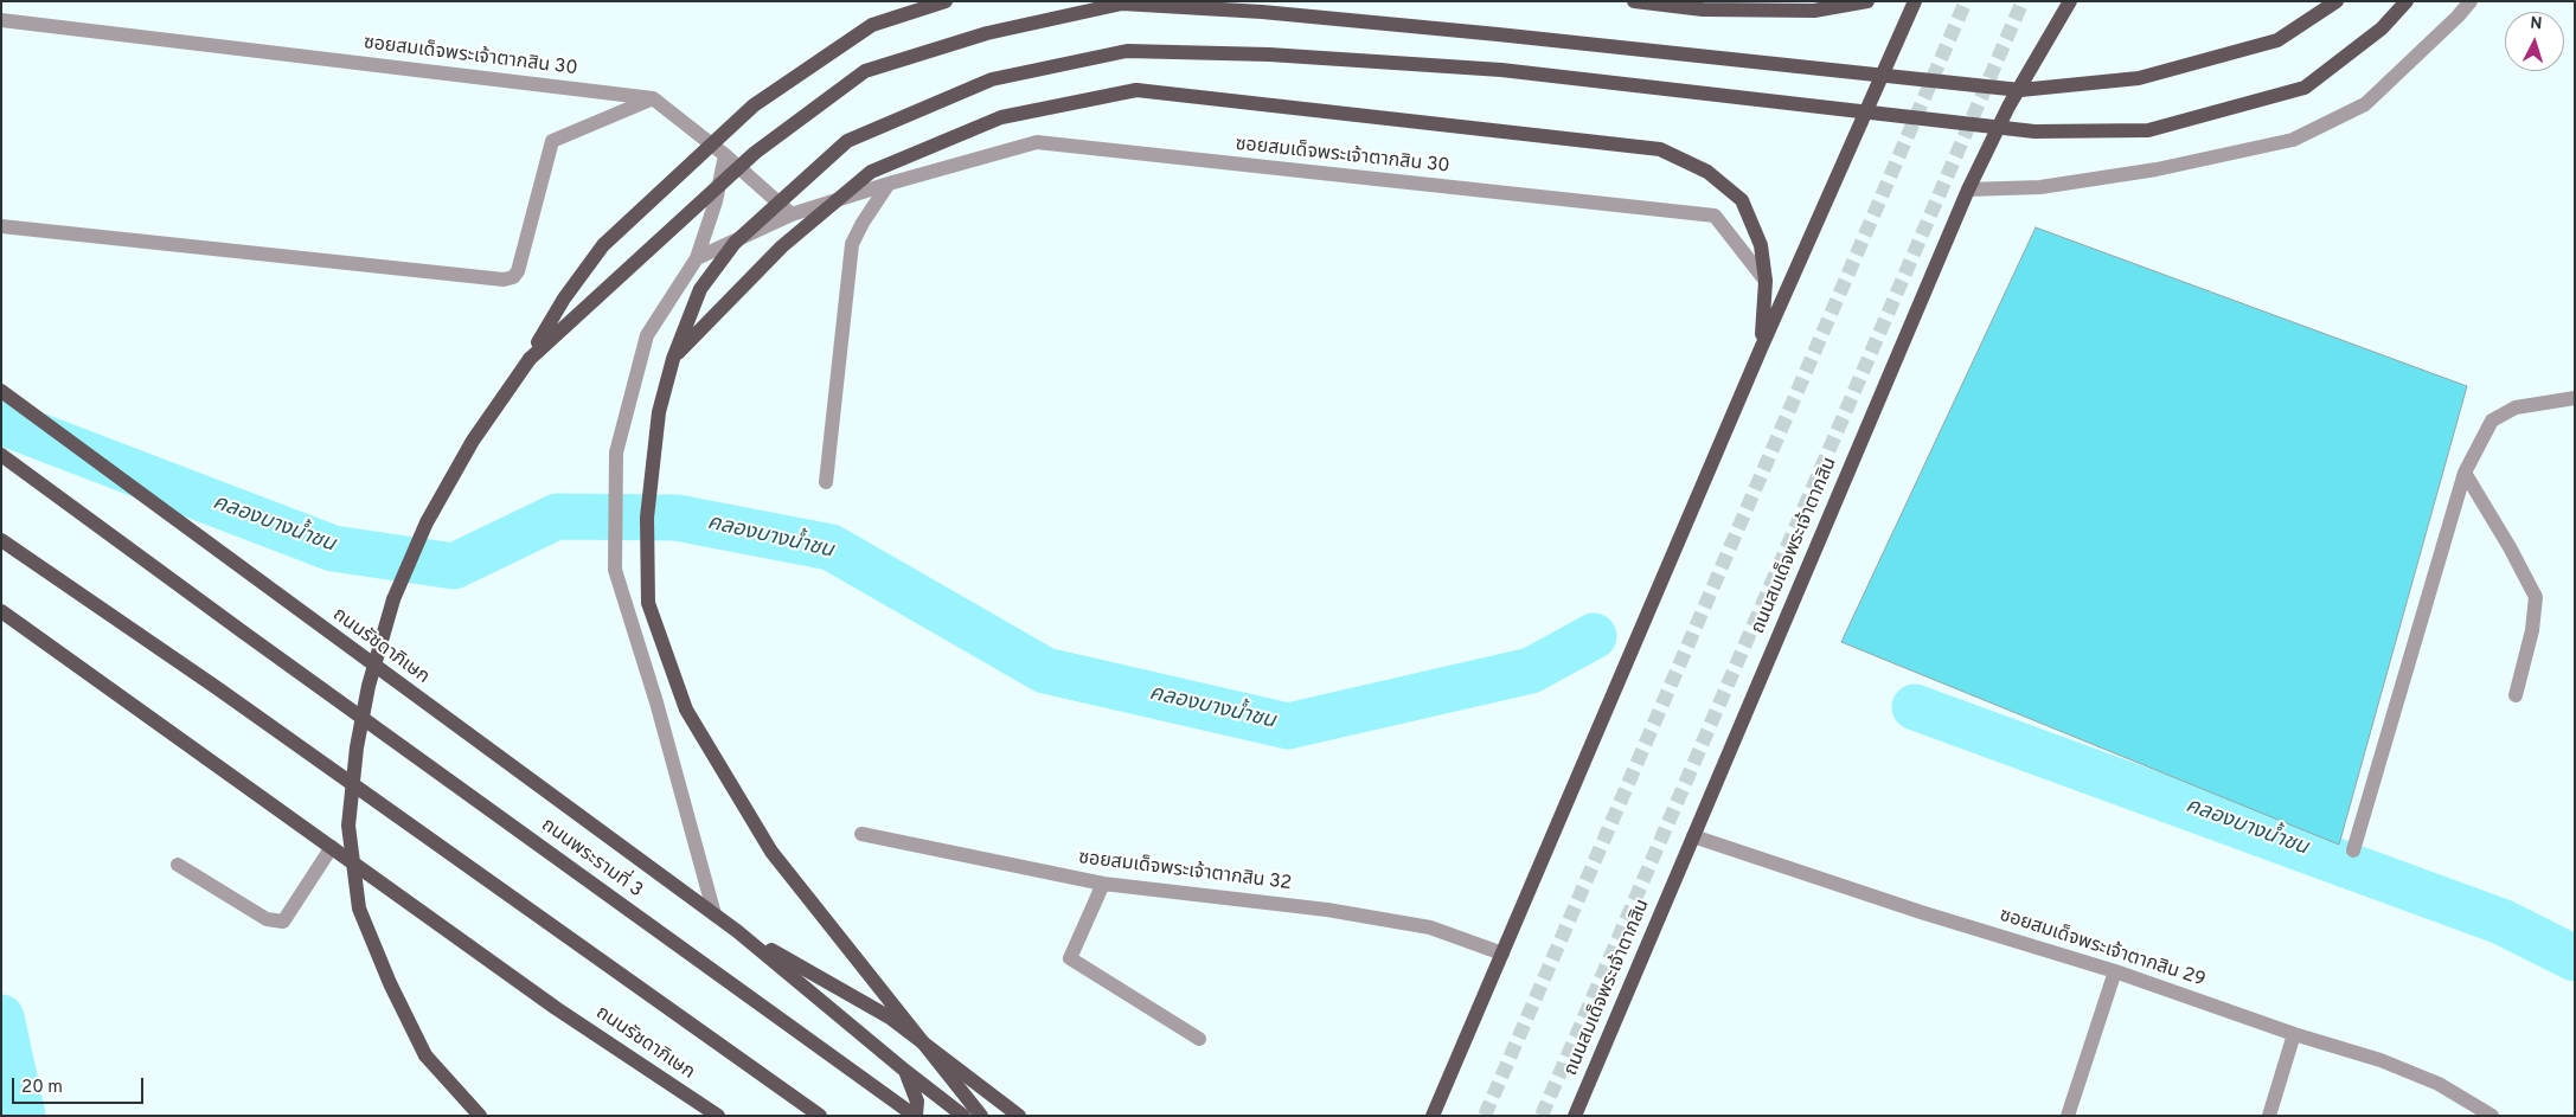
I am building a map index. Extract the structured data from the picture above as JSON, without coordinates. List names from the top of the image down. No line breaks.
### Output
{"streets":{"main road":["ถนนสมเด็จพระเจ้าตากสิน","ถนนรัชดาภิเษก","ถนนพระรามที่ 3"],"street":["ซอยสมเด็จพระเจ้าตากสิน 30","ซอยสมเด็จพระเจ้าตากสิน 32","ซอยสมเด็จพระเจ้าตากสิน 29"]},"crossings":[["ถนนสมเด็จพระเจ้าตากสิน","ซอยสมเด็จพระเจ้าตากสิน 29"]],"water":["คลองบางน้ำชน"],"scale_bar":"20 m","north":"top"}
